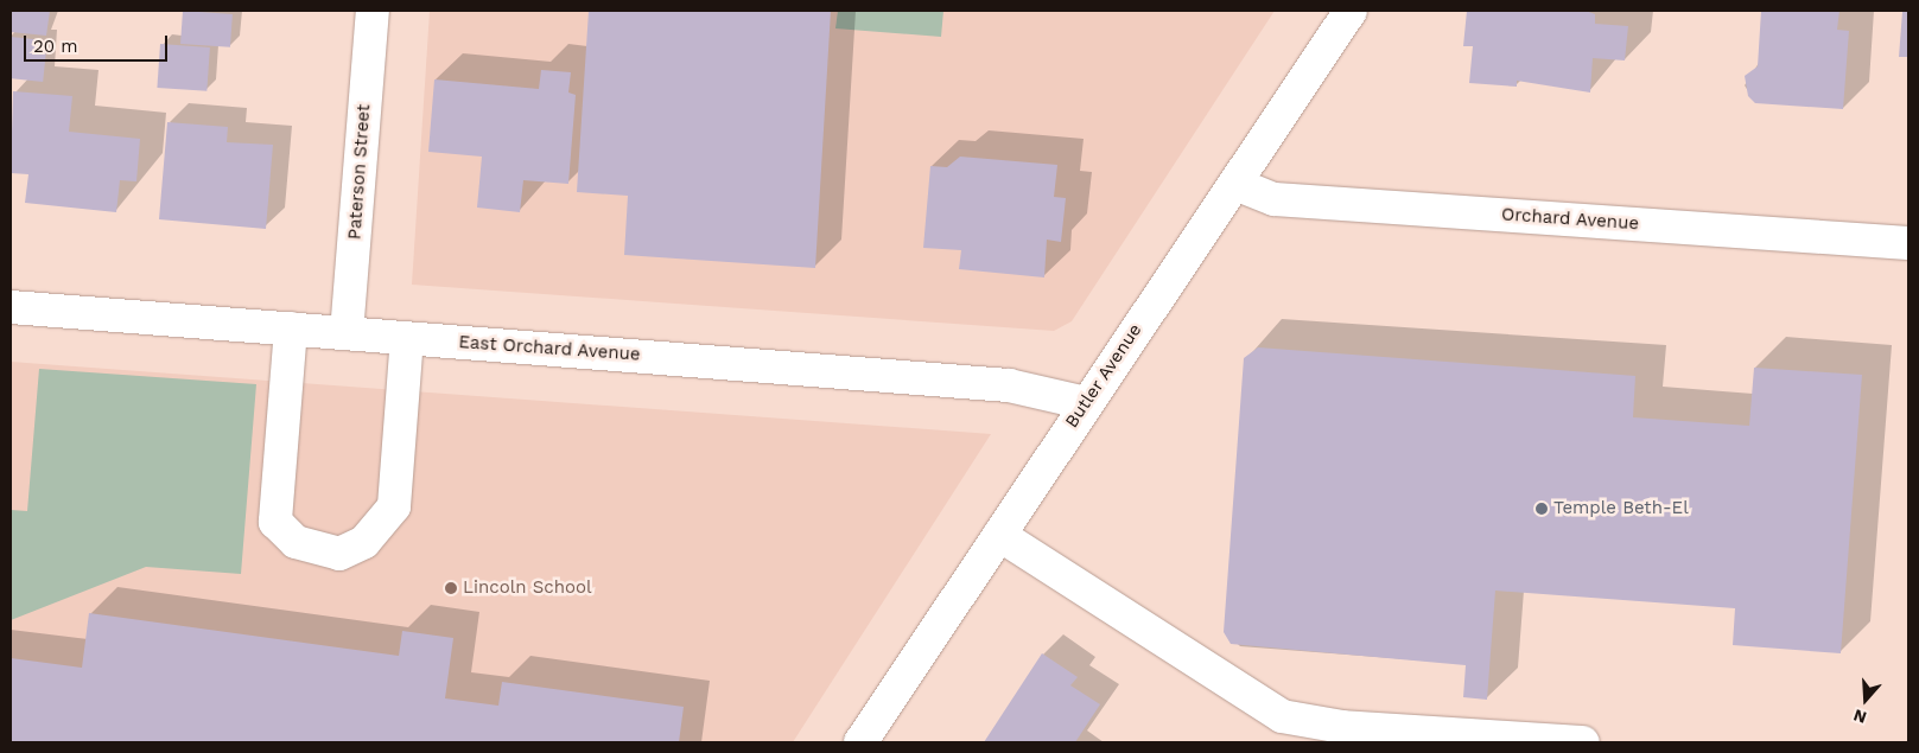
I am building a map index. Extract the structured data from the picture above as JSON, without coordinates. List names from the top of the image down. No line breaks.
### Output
{"streets":{"street":["Paterson Street","Orchard Avenue","East Orchard Avenue","Butler Avenue"]},"crossings":[["Paterson Street","East Orchard Avenue"],["Orchard Avenue","Butler Avenue"],["East Orchard Avenue","Butler Avenue"]],"places":["Temple Beth-El","Lincoln School"],"scale_bar":"20 m","north":"bottom"}
